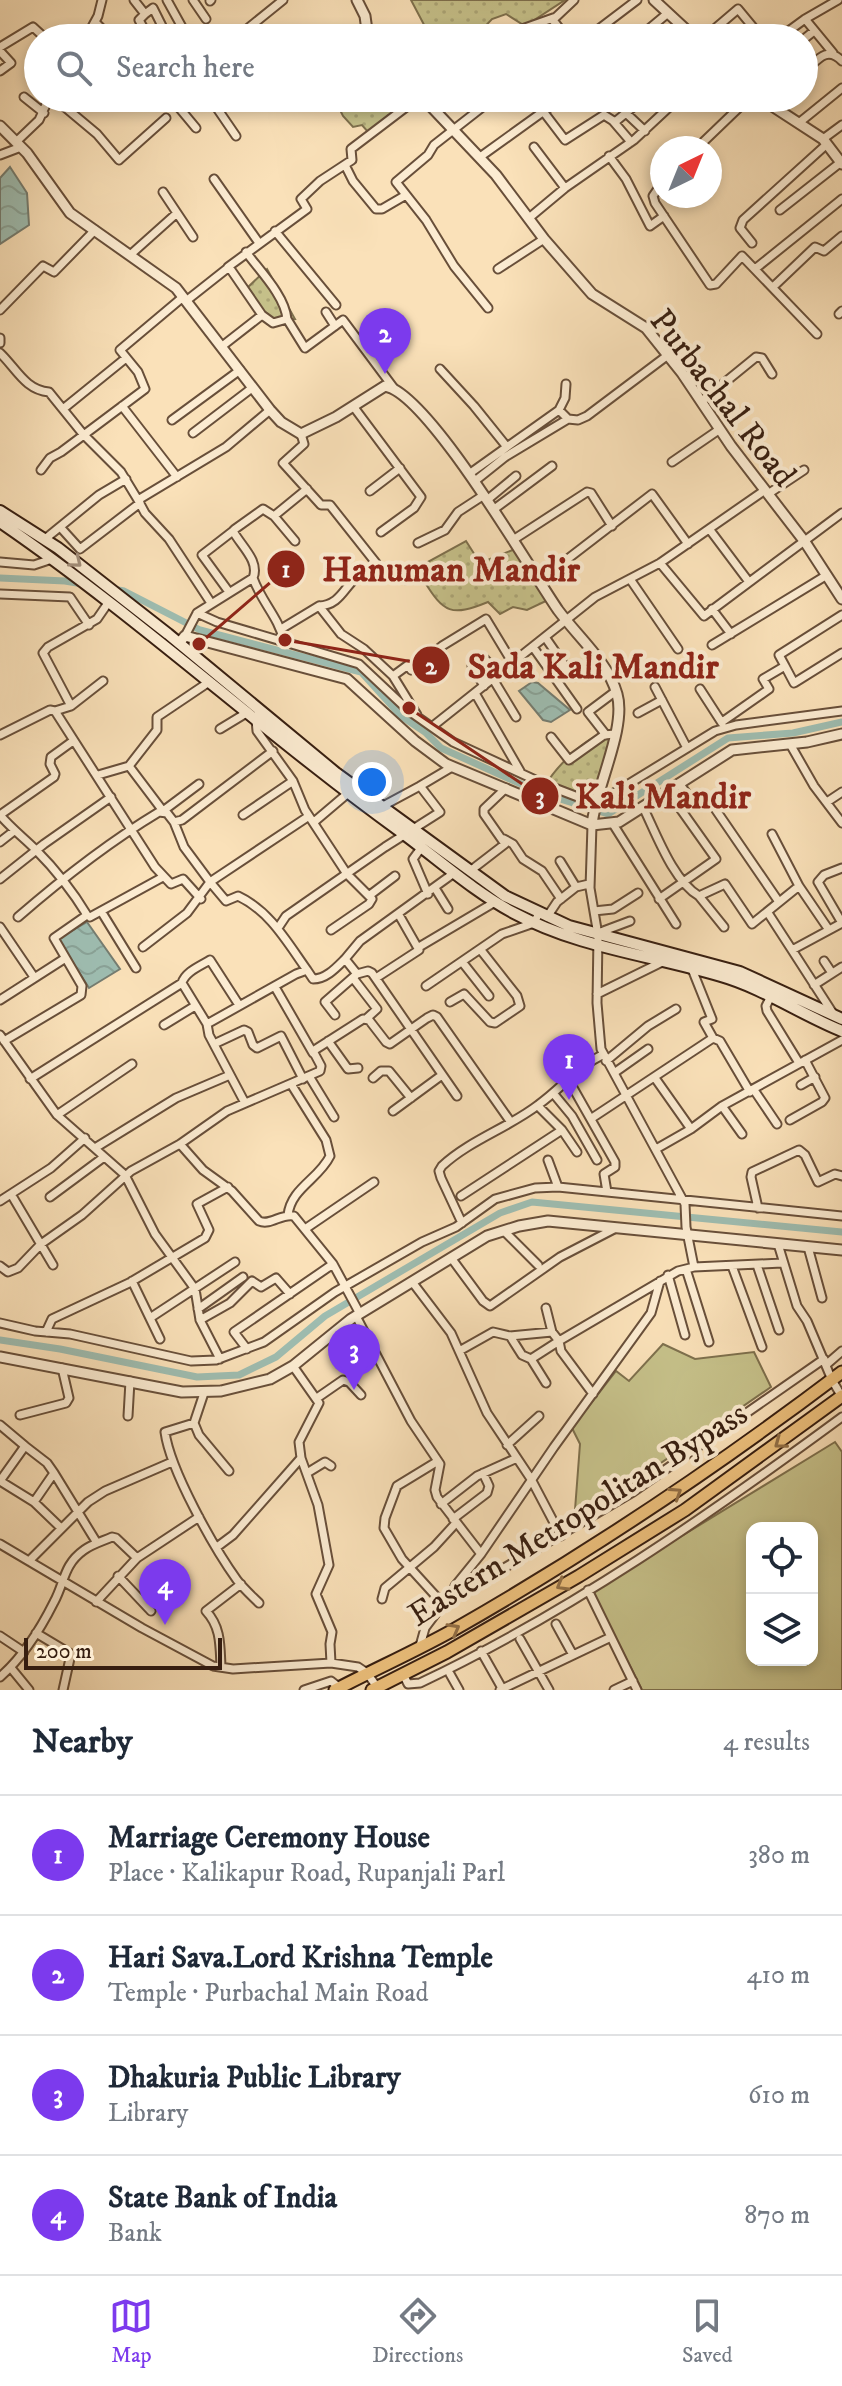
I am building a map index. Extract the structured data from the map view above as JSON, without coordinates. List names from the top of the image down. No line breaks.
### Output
{"streets":{"main road":["Eastern Metropolitan Bypass"],"street":["Purbachal Road"]},"places":["Sada Kali Mandir","Hanuman Mandir","Kali Mandir"],"scale_bar":"200 m","north":"top right","page":{"search":"Search here","pins":["2","1","3","4"],"scale":"200 m","heading":["Nearby","4 results"],"list":[{"mark":"1","name":"Marriage Ceremony House","note":"Place · Kalikapur Road, Rupanjali Parl","value":"380 m"},{"mark":"2","name":"Hari Sava.Lord Krishna Temple","note":"Temple · Purbachal Main Road","value":"410 m"},{"mark":"3","name":"Dhakuria Public Library","note":"Library","value":"610 m"},{"mark":"4","name":"State Bank of India","note":"Bank","value":"870 m"}],"nav":["Map","Directions","Saved"]}}
